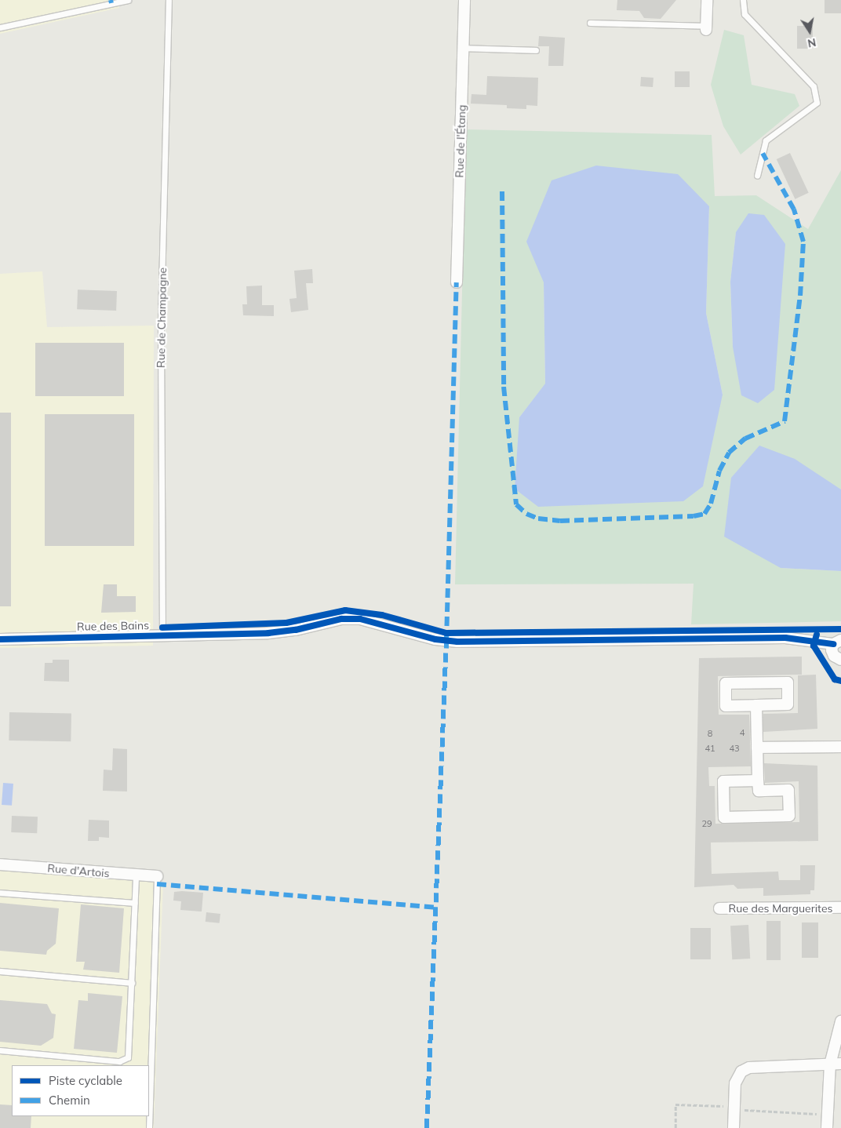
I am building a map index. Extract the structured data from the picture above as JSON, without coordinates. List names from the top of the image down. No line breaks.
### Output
{"streets":{"street":["Rue de l'Étang","Rue des Bains","Rue d'Artois","Rue des Marguerites"],"lane":["Rue de Champagne"]},"crossings":[["Rue de Champagne","Rue des Bains"]],"house_numbers":["4","8","41","43","29"],"legend":["Piste cyclable","Chemin"],"north":"bottom"}
